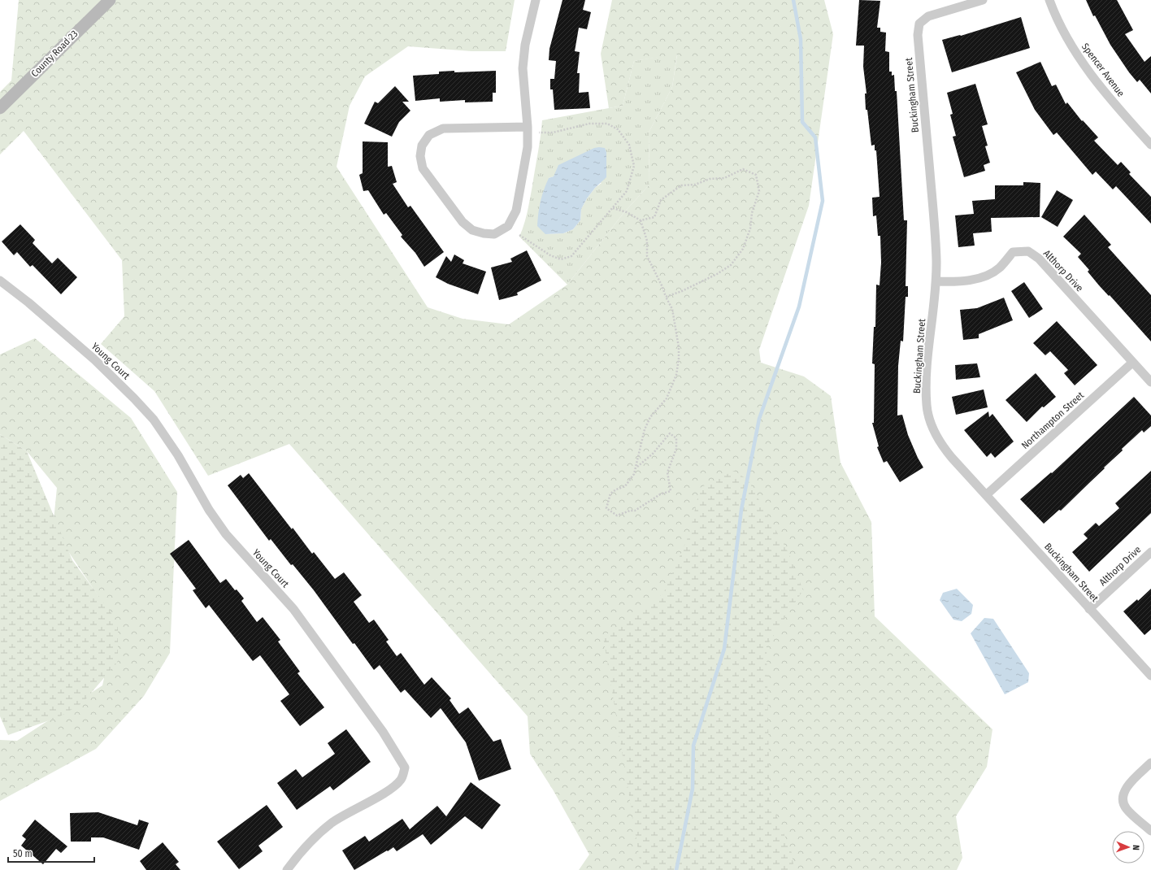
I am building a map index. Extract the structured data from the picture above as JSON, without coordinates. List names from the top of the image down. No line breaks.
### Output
{"streets":{"main road":["County Road 23"],"street":["Spencer Avenue","Buckingham Street","Althorp Drive","Young Court","Northampton Street"]},"crossings":[["Buckingham Street","Althorp Drive"],["Buckingham Street","Northampton Street"],["Althorp Drive","Northampton Street"]],"scale_bar":"50 m","north":"right"}
